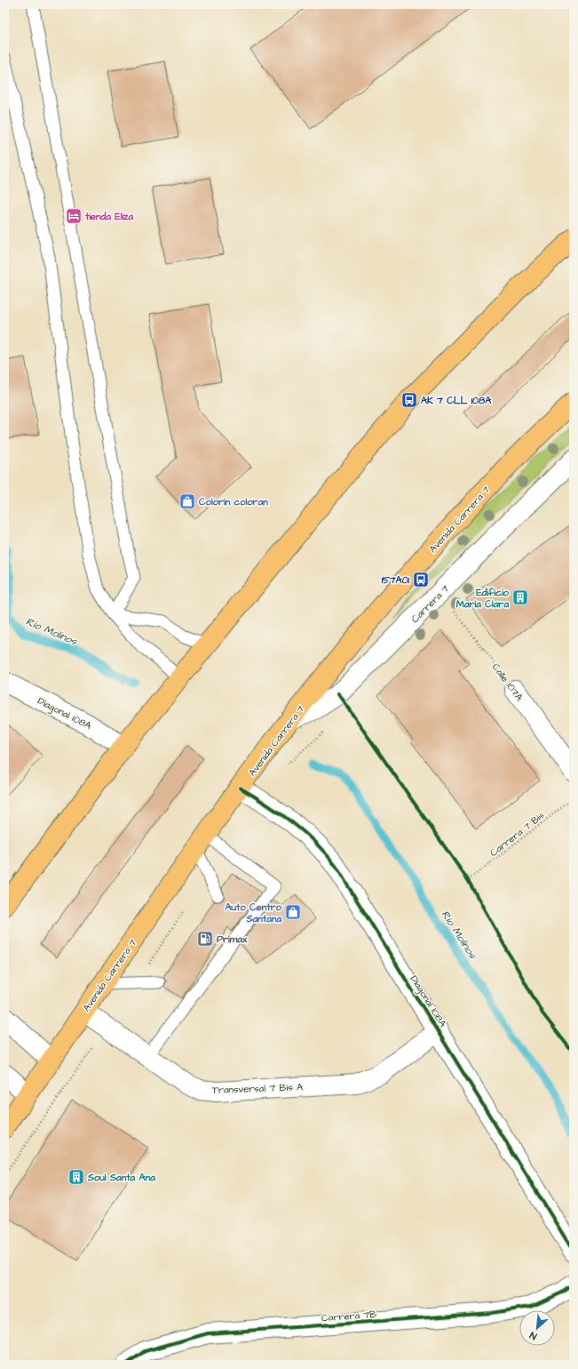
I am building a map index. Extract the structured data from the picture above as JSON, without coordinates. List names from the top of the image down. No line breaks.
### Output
{"streets":{"main road":["Avenida Carrera 7"],"street":["Carrera 7","Calle 107A","Diagonal 108A","Transversal 7 Bis A","Carrera 7B"],"path":["Carrera 7 Bis"]},"crossings":[["Avenida Carrera 7","Carrera 7"],["Avenida Carrera 7","Diagonal 108A"],["Avenida Carrera 7","Transversal 7 Bis A"],["Carrera 7","Calle 107A"],["Diagonal 108A","Transversal 7 Bis A"]],"water":["Río Molinos"],"places":{"hotel":["tienda Eliza"],"bus stop":["AK 7 CLL 108A","157A01"],"shop":["Colorin coloran","Auto Centro Santana"],"building":["Edificio Maria Clara","Soul Santa Ana"],"fuel station":["Primax"]},"north":"bottom left"}
